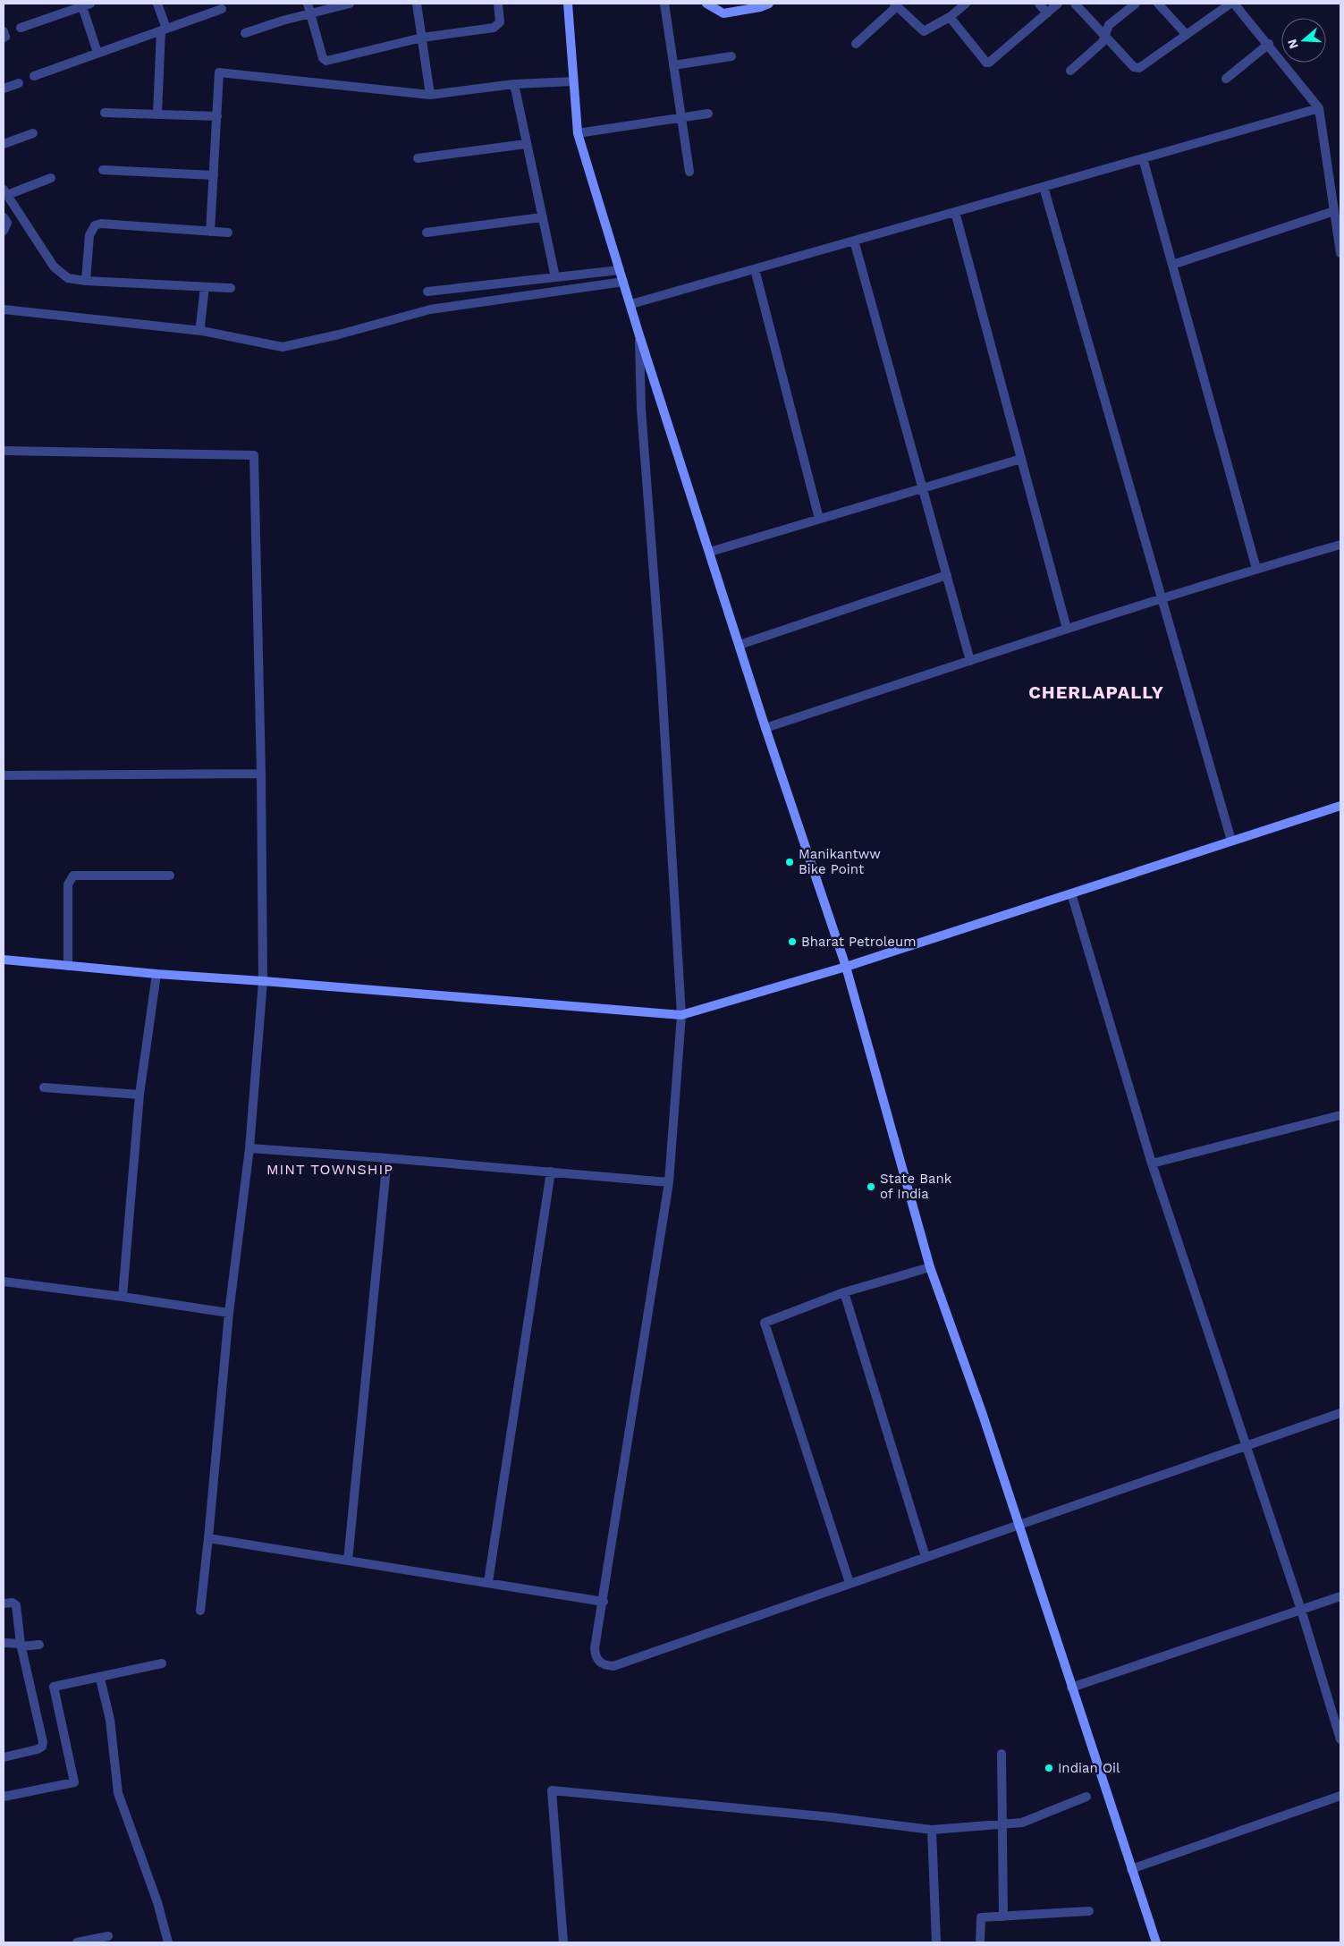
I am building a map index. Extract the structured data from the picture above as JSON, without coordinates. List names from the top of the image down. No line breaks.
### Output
{"districts":["CHERLAPALLY","MINT TOWNSHIP"],"places":["Manikantww Bike Point","Bharat Petroleum","State Bank of India","Indian Oil"],"north":"left"}
